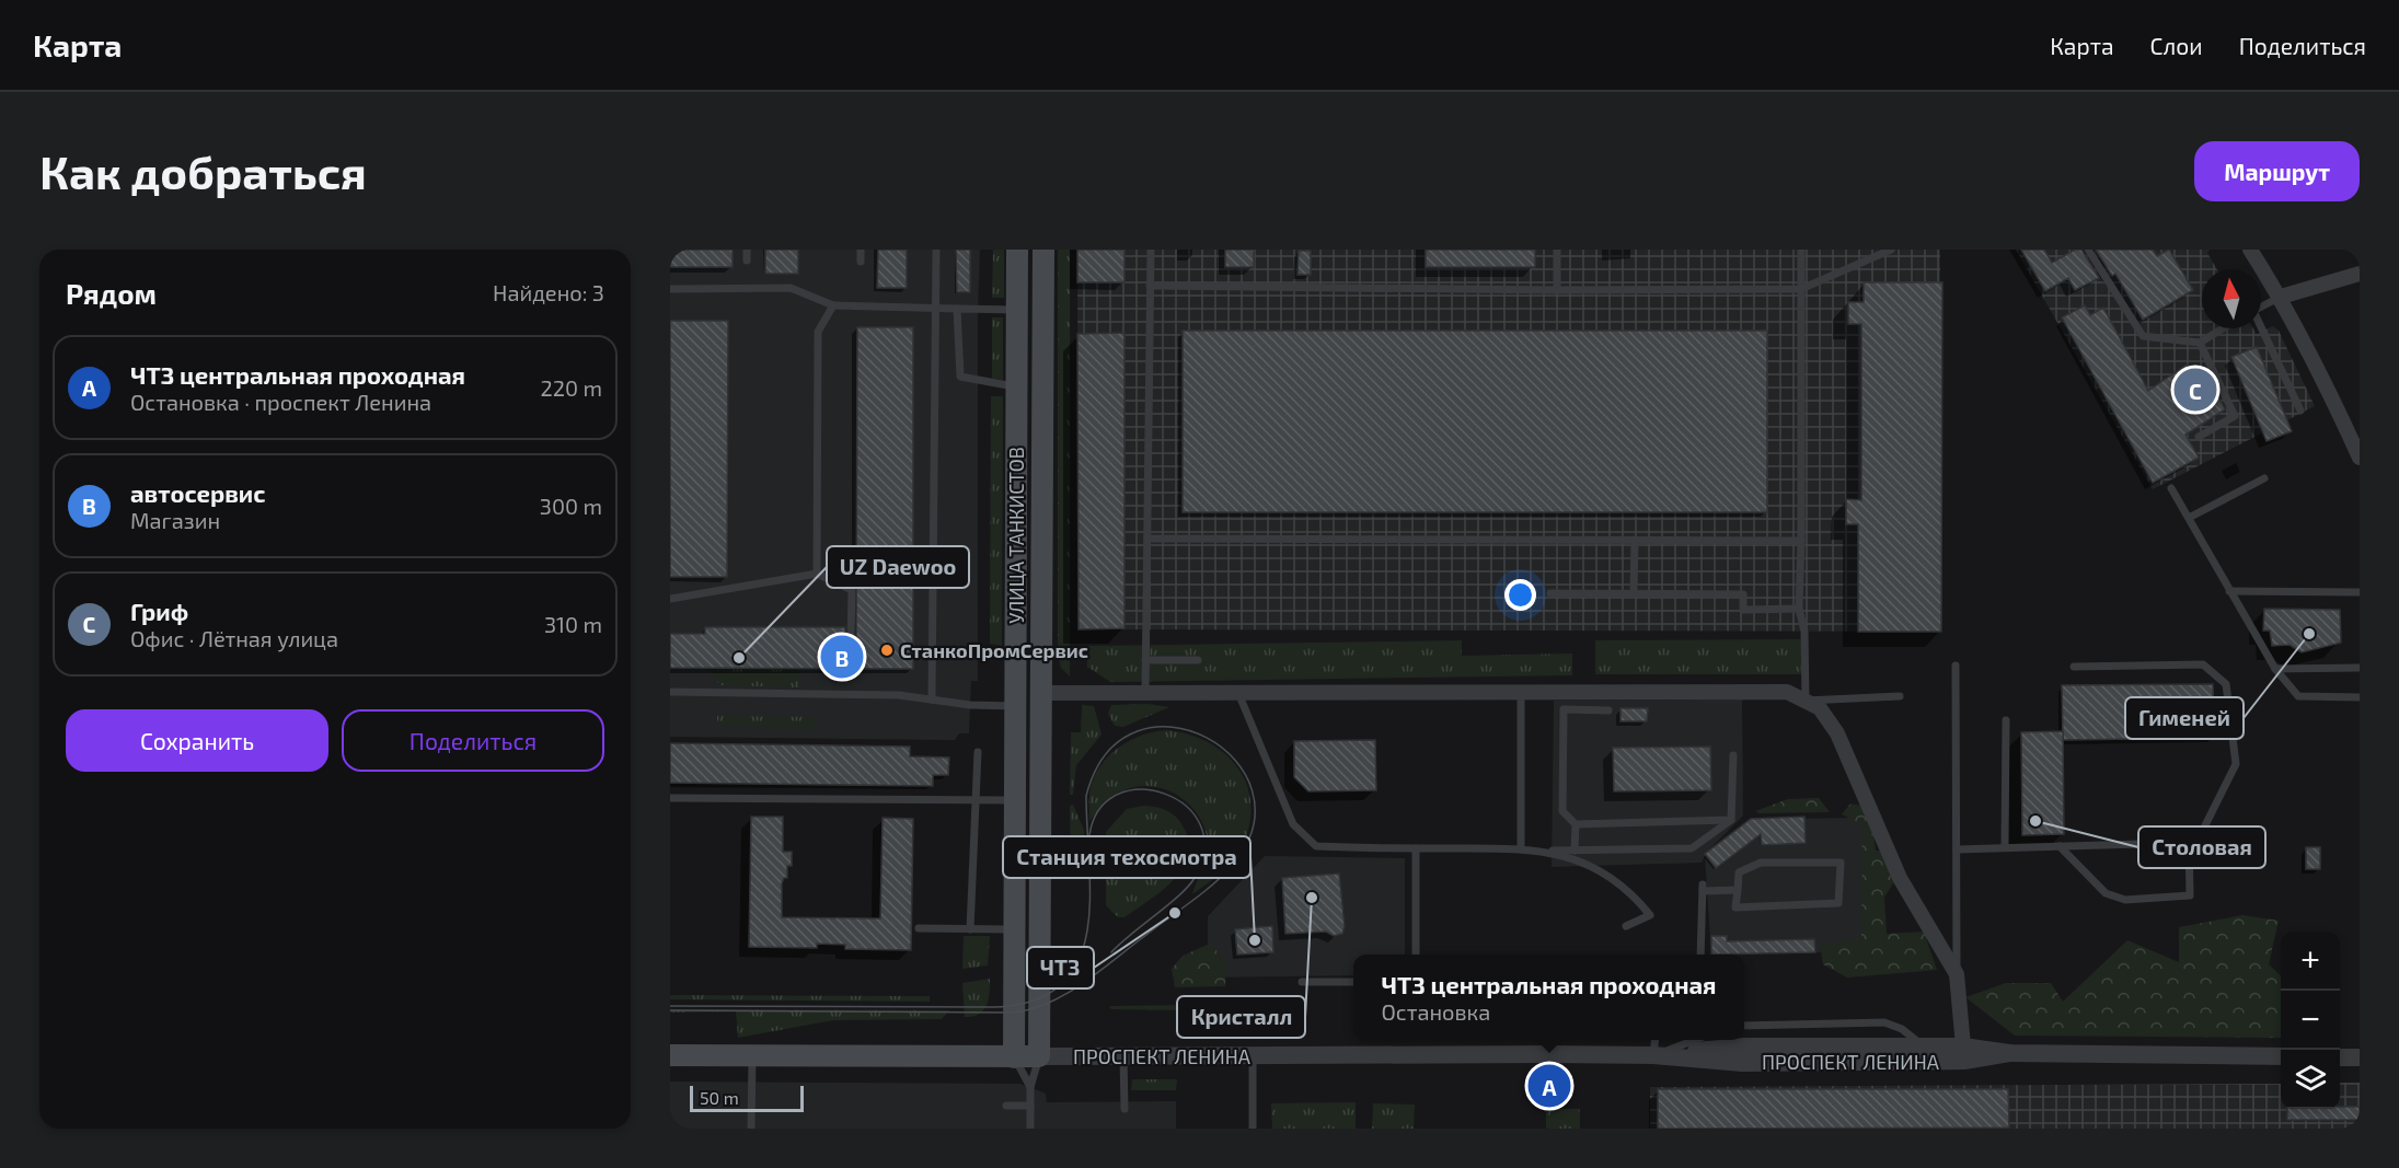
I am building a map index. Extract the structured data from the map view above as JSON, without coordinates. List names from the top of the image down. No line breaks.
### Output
{"streets":{"main road":["УЛИЦА ТАНКИСТОВ","ПРОСПЕКТ ЛЕНИНА"]},"crossings":[["УЛИЦА ТАНКИСТОВ","ПРОСПЕКТ ЛЕНИНА"]],"places":["Гименей","СтанкоПромСервис","UZ Daewoo","Столовая","Кристалл","ЧТЗ","Станция техосмотра"],"scale_bar":"50 m","north":"top","page":{"header":"Карта","nav":["Карта","Слои","Поделиться"],"buttons":["Маршрут",["Сохранить","Поделиться"]],"title":"Как добраться","heading":["Рядом","Найдено: 3"],"list":[{"mark":"A","name":"ЧТЗ центральная проходная","note":"Остановка · проспект Ленина","value":"220 m"},{"mark":"B","name":"автосервис","note":"Магазин","value":"300 m"},{"mark":"C","name":"Гриф","note":"Офис · Лётная улица","value":"310 m"}],"pins":["C","B","A"],"map_buttons":["+","−"],"popup":["ЧТЗ центральная проходная","Остановка"],"scale":"50 m"}}
